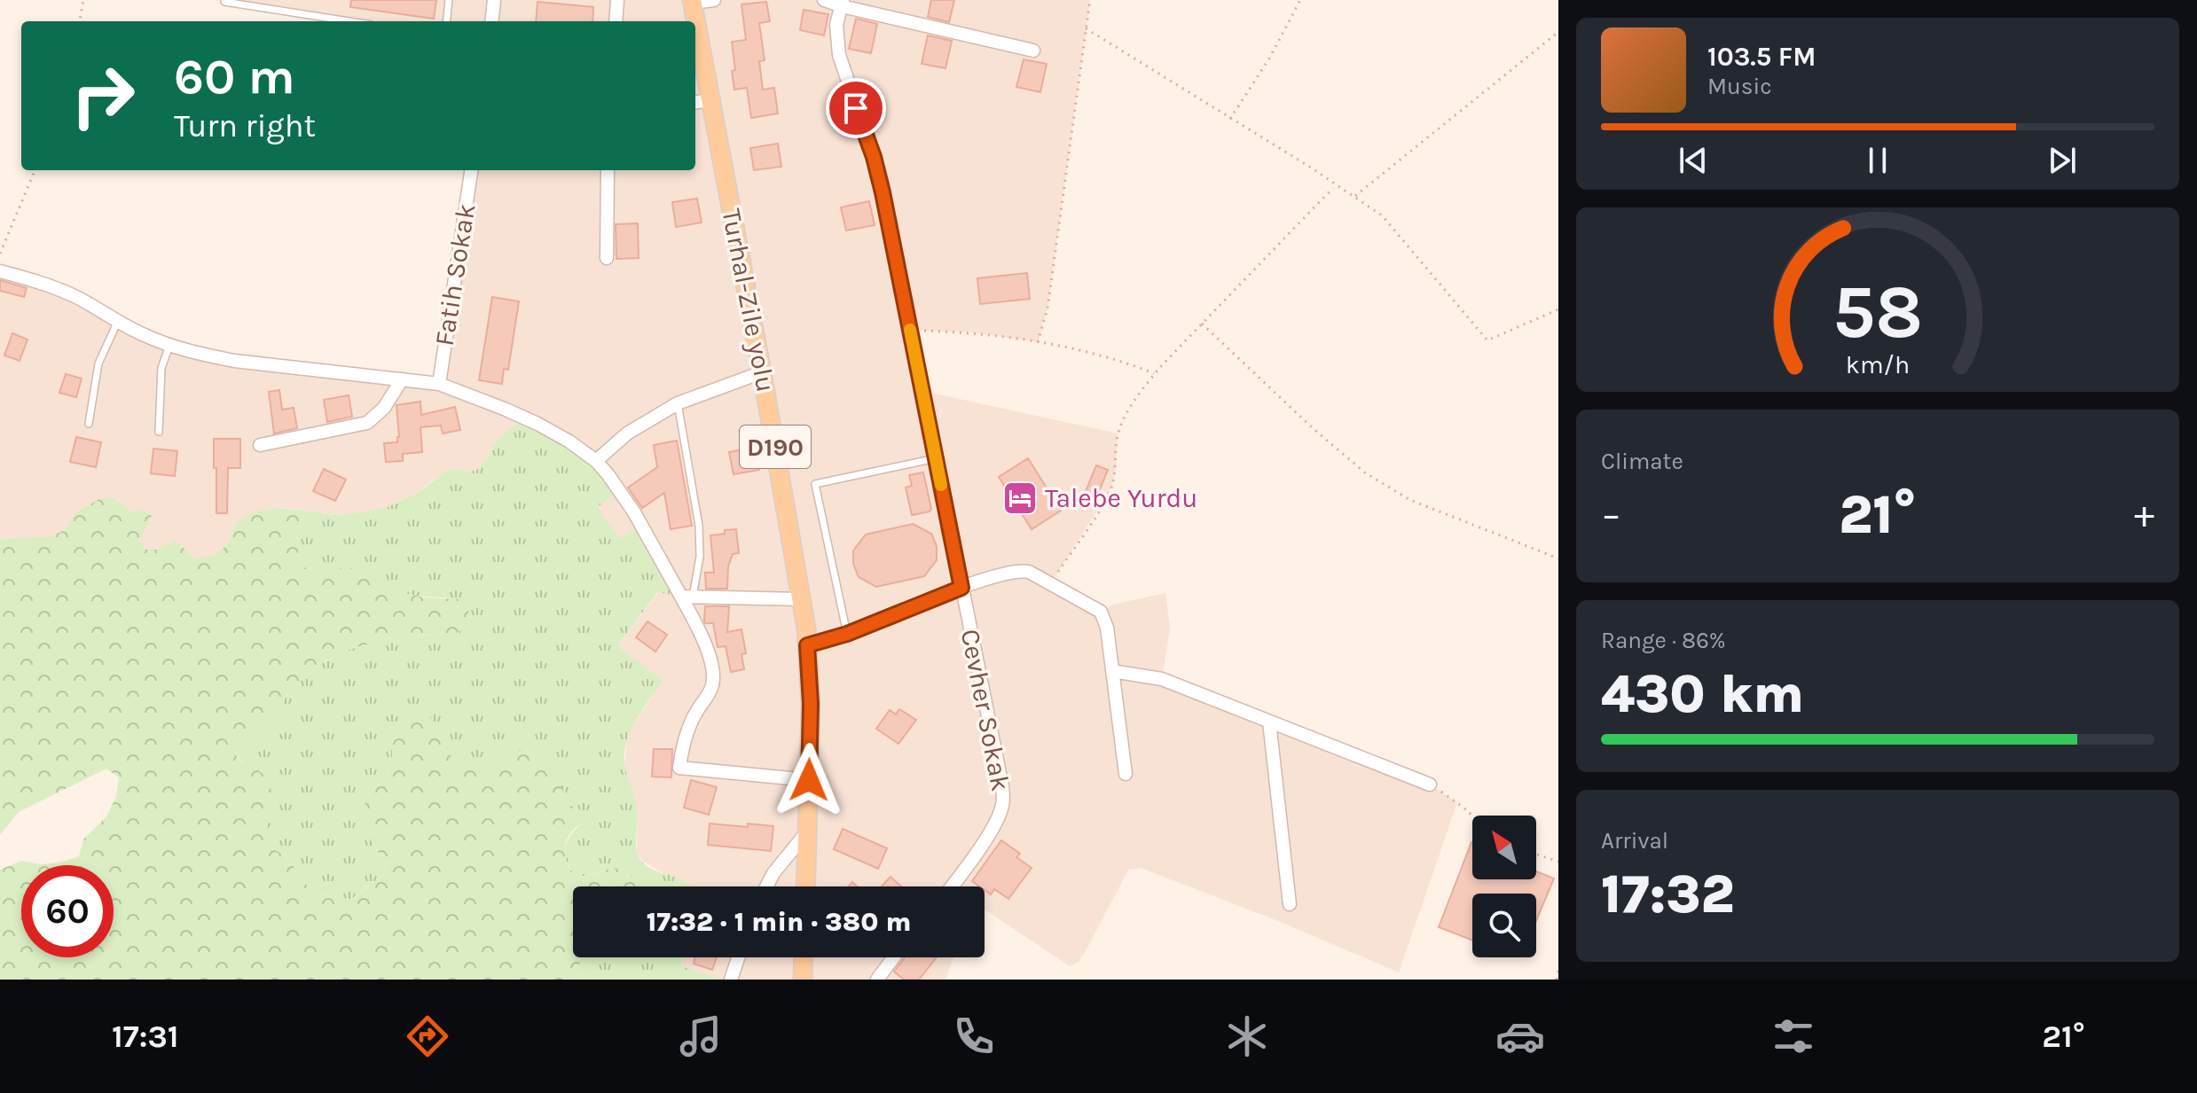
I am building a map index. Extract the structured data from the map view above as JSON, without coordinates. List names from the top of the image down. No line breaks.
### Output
{"streets":{"main road":["Turhal-Zile yolu","D190"],"street":["Fatih Sokak","Cevher Sokak"]},"places":{"hotel":["Talebe Yurdu"]},"north":"top left","page":{"turn":["60 m","Turn right"],"song":["103.5 FM","Music"],"tile":["Climate",["Range · 86%","430 km"],["Arrival","17:32"]],"heat":["−","21°","+"],"limit":"60","trip":"17:32 · 1 min · 380 m","tabs":["17:31","21°"],"gauge":["58","km/h"]}}
